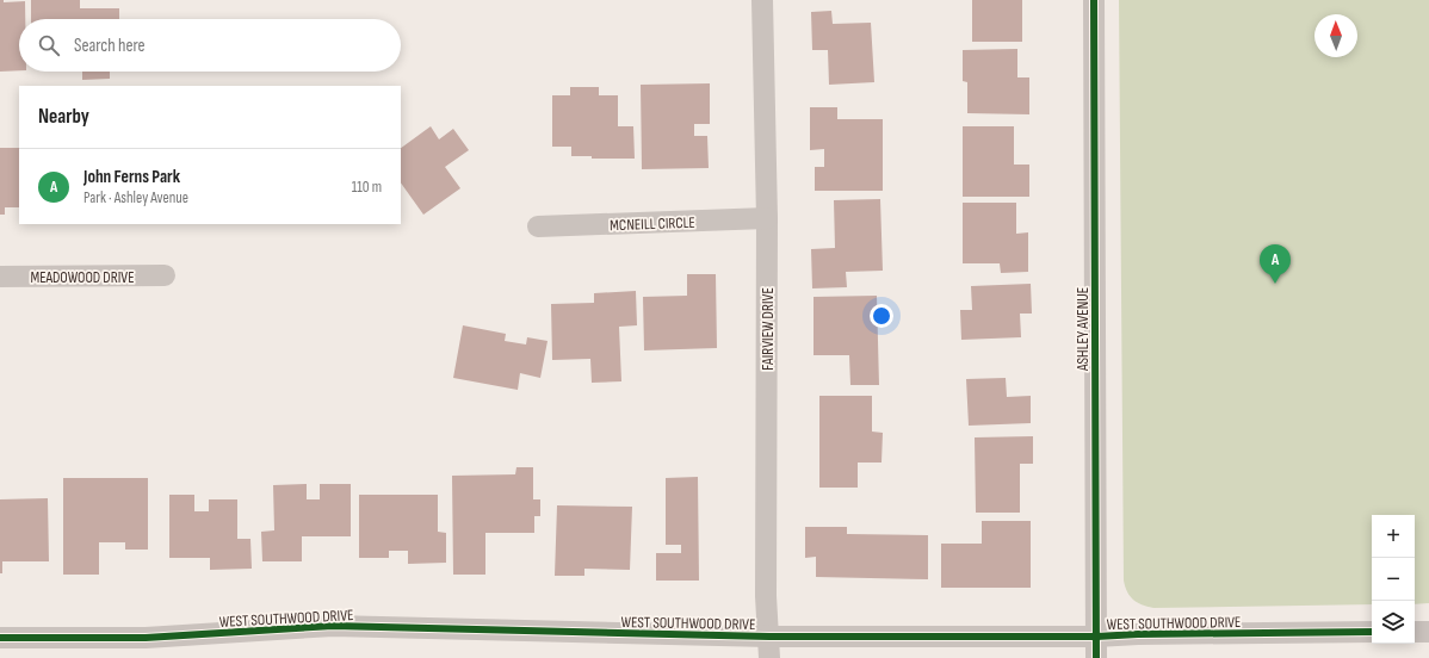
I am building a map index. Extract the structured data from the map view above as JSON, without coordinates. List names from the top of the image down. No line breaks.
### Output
{"streets":{"street":["MCNEILL CIRCLE","MEADOWOOD DRIVE","FAIRVIEW DRIVE","ASHLEY AVENUE","WEST SOUTHWOOD DRIVE"]},"crossings":[["MCNEILL CIRCLE","FAIRVIEW DRIVE"],["FAIRVIEW DRIVE","WEST SOUTHWOOD DRIVE"],["ASHLEY AVENUE","WEST SOUTHWOOD DRIVE"]],"north":"top","page":{"search":"Search here","heading":"Nearby","list":[{"mark":"A","name":"John Ferns Park","note":"Park · Ashley Avenue","value":"110 m"}],"pins":"A","map_buttons":["+","−"]}}
